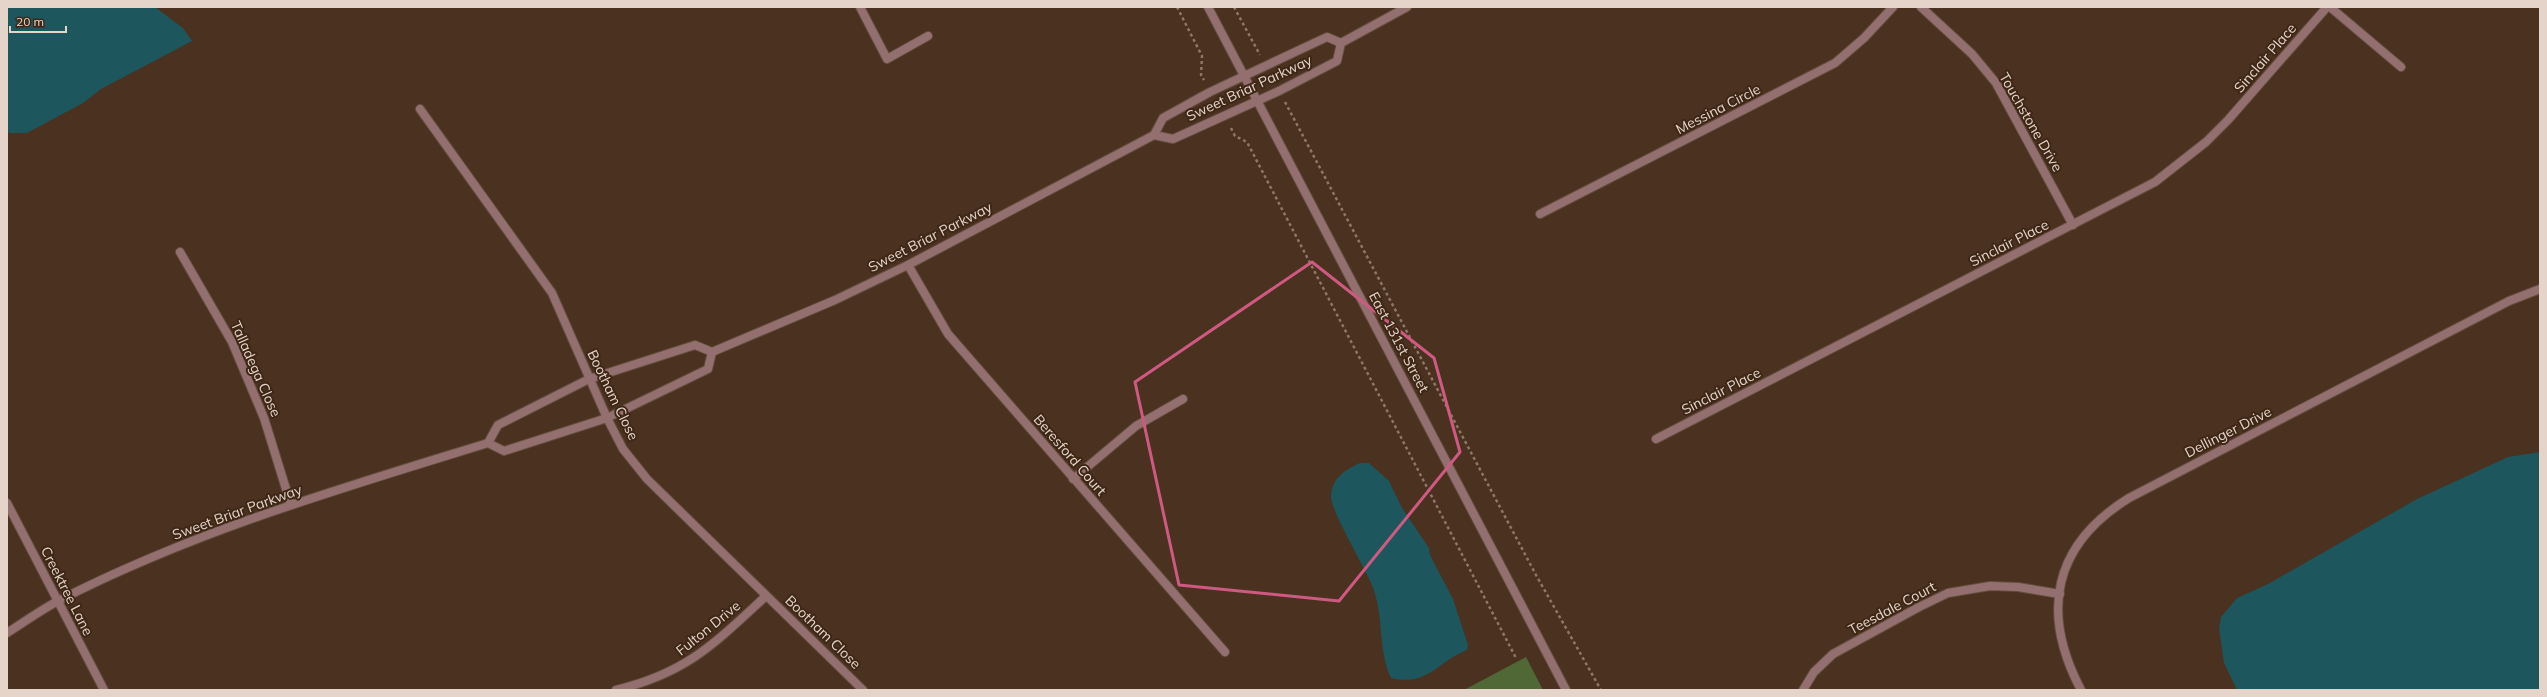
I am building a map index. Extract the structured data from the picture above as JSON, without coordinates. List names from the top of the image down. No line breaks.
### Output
{"streets":{"street":["Sinclair Place","Sweet Briar Parkway","Messina Circle","Touchstone Drive","East 131st Street","Talladega Close","Bootham Close","Dellinger Drive","Beresford Court","Creektree Lane","Teesdale Court","Fulton Drive"]},"crossings":[["Sinclair Place","Touchstone Drive"],["Sweet Briar Parkway","East 131st Street"],["Sweet Briar Parkway","Talladega Close"],["Sweet Briar Parkway","Beresford Court"],["Sweet Briar Parkway","Creektree Lane"],["Bootham Close","Fulton Drive"],["Dellinger Drive","Teesdale Court"]],"scale_bar":"20 m"}
